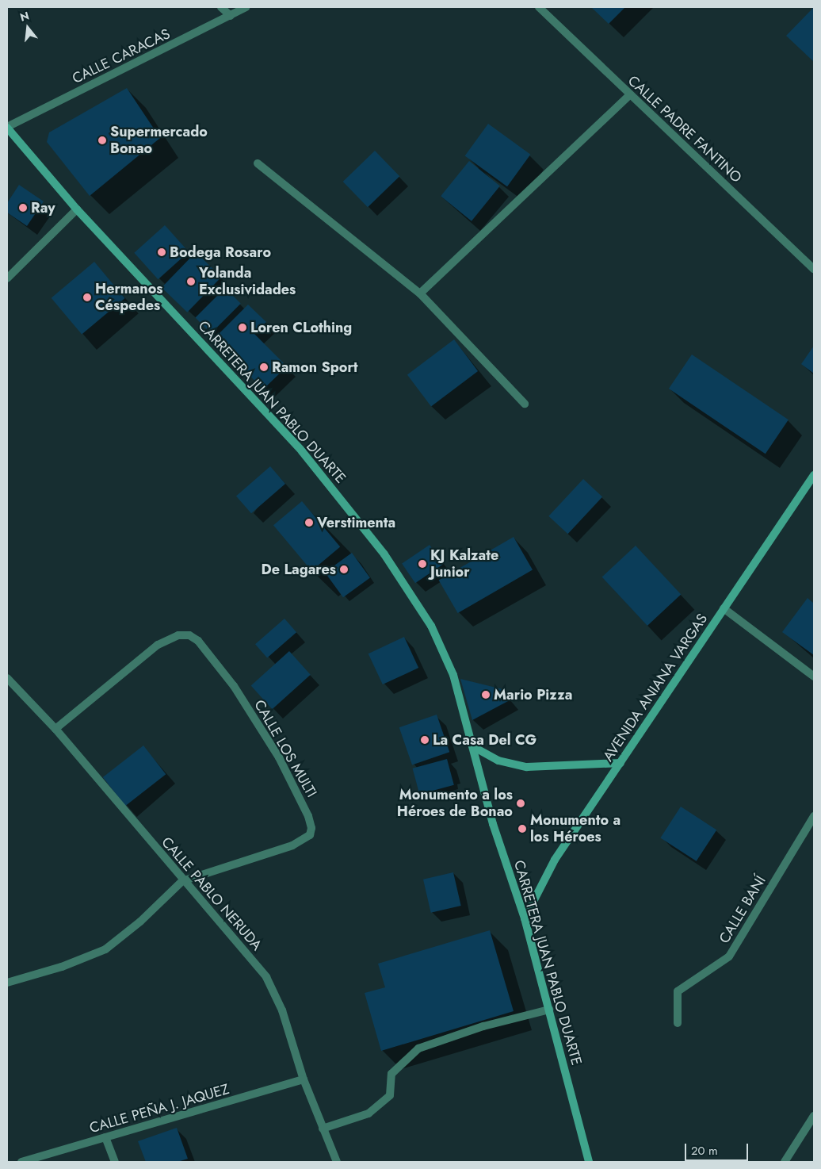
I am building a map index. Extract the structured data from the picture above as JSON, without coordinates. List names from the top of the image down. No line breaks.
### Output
{"streets":{"main road":["CARRETERA JUAN PABLO DUARTE","AVENIDA ANIANA VARGAS"],"street":["CALLE CARACAS","CALLE PADRE FANTINO","CALLE LOS MULTI","CALLE PABLO NERUDA","CALLE BANÍ","CALLE PEÑA J. JAQUEZ"]},"crossings":[["CALLE CARACAS","CARRETERA JUAN PABLO DUARTE"],["CARRETERA JUAN PABLO DUARTE","AVENIDA ANIANA VARGAS"],["CALLE LOS MULTI","CALLE PABLO NERUDA"],["CALLE PABLO NERUDA","CALLE PEÑA J. JAQUEZ"]],"places":["Supermercado Bonao","Ray","Bodega Rosaro","Yolanda Exclusividades","Hermanos Céspedes","Loren CLothing","Ramon Sport","Verstimenta","KJ Kalzate Junior","De Lagares","Mario Pizza","La Casa Del CG","Monumento a los Héroes de Bonao","Monumento a los Héroes"],"scale_bar":"20 m","north":"top"}
